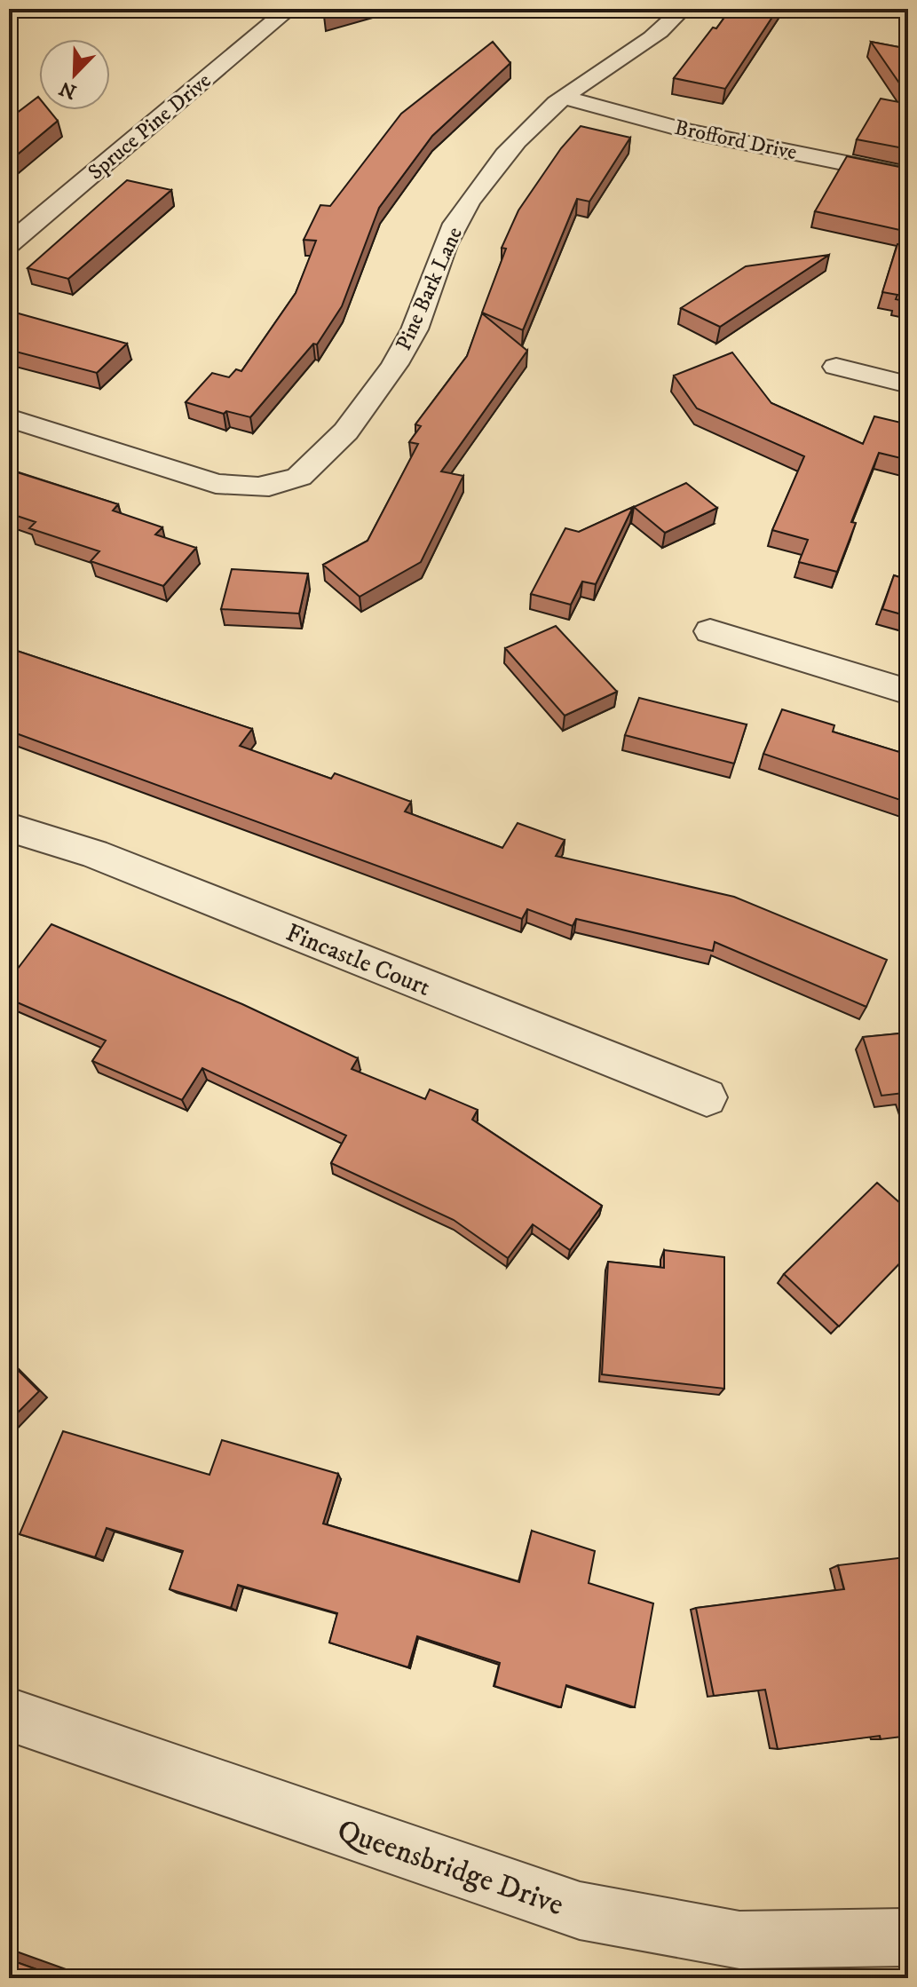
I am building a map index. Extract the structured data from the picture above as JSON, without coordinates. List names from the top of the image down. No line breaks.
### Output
{"streets":{"street":["Spruce Pine Drive","Brofford Drive","Pine Bark Lane","Fincastle Court","Queensbridge Drive"]},"crossings":[["Brofford Drive","Pine Bark Lane"]],"north":"bottom left"}
